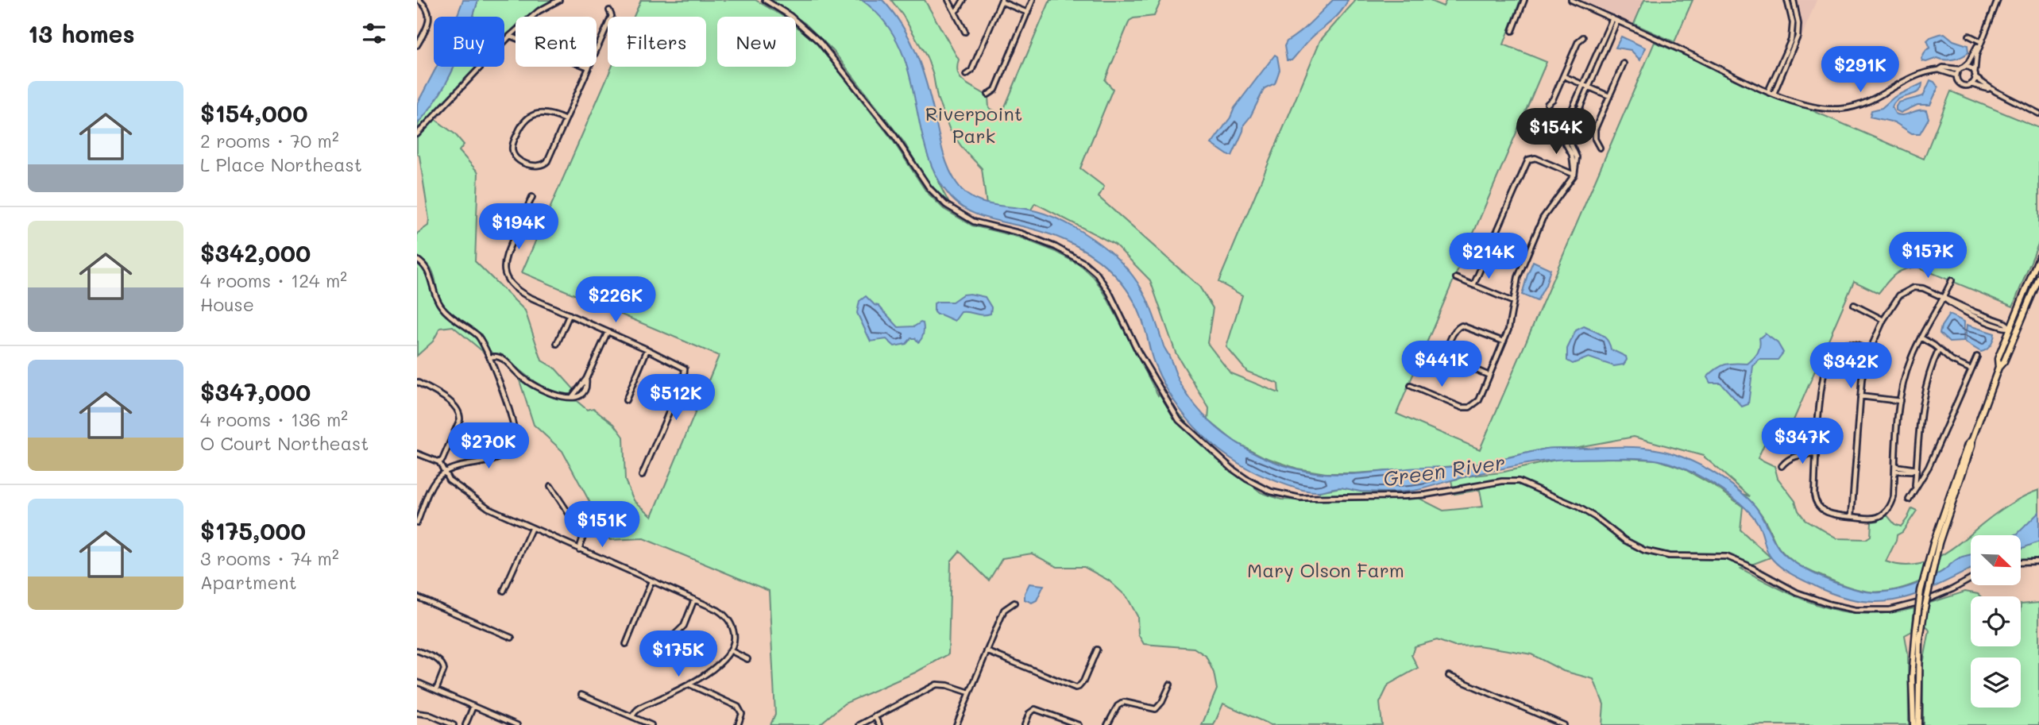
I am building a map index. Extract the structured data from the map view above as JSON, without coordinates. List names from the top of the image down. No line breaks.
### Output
{"water":["Green River"],"parks":["Riverpoint Park","Mary Olson Farm"],"north":"bottom right","page":{"heading":"13 homes","chip":["Buy","Rent","Filters","New"],"price":["$291K","$154K","$194K","$157K","$214K","$226K","$441K","$342K","$512K","$347K","$270K","$151K","$175K"],"list":[{"name":"$154,000","note":"2 rooms · 70 m² · L Place Northeast"},{"name":"$342,000","note":"4 rooms · 124 m² · House"},{"name":"$347,000","note":"4 rooms · 136 m² · O Court Northeast"},{"name":"$175,000","note":"3 rooms · 74 m² · Apartment"}]}}
